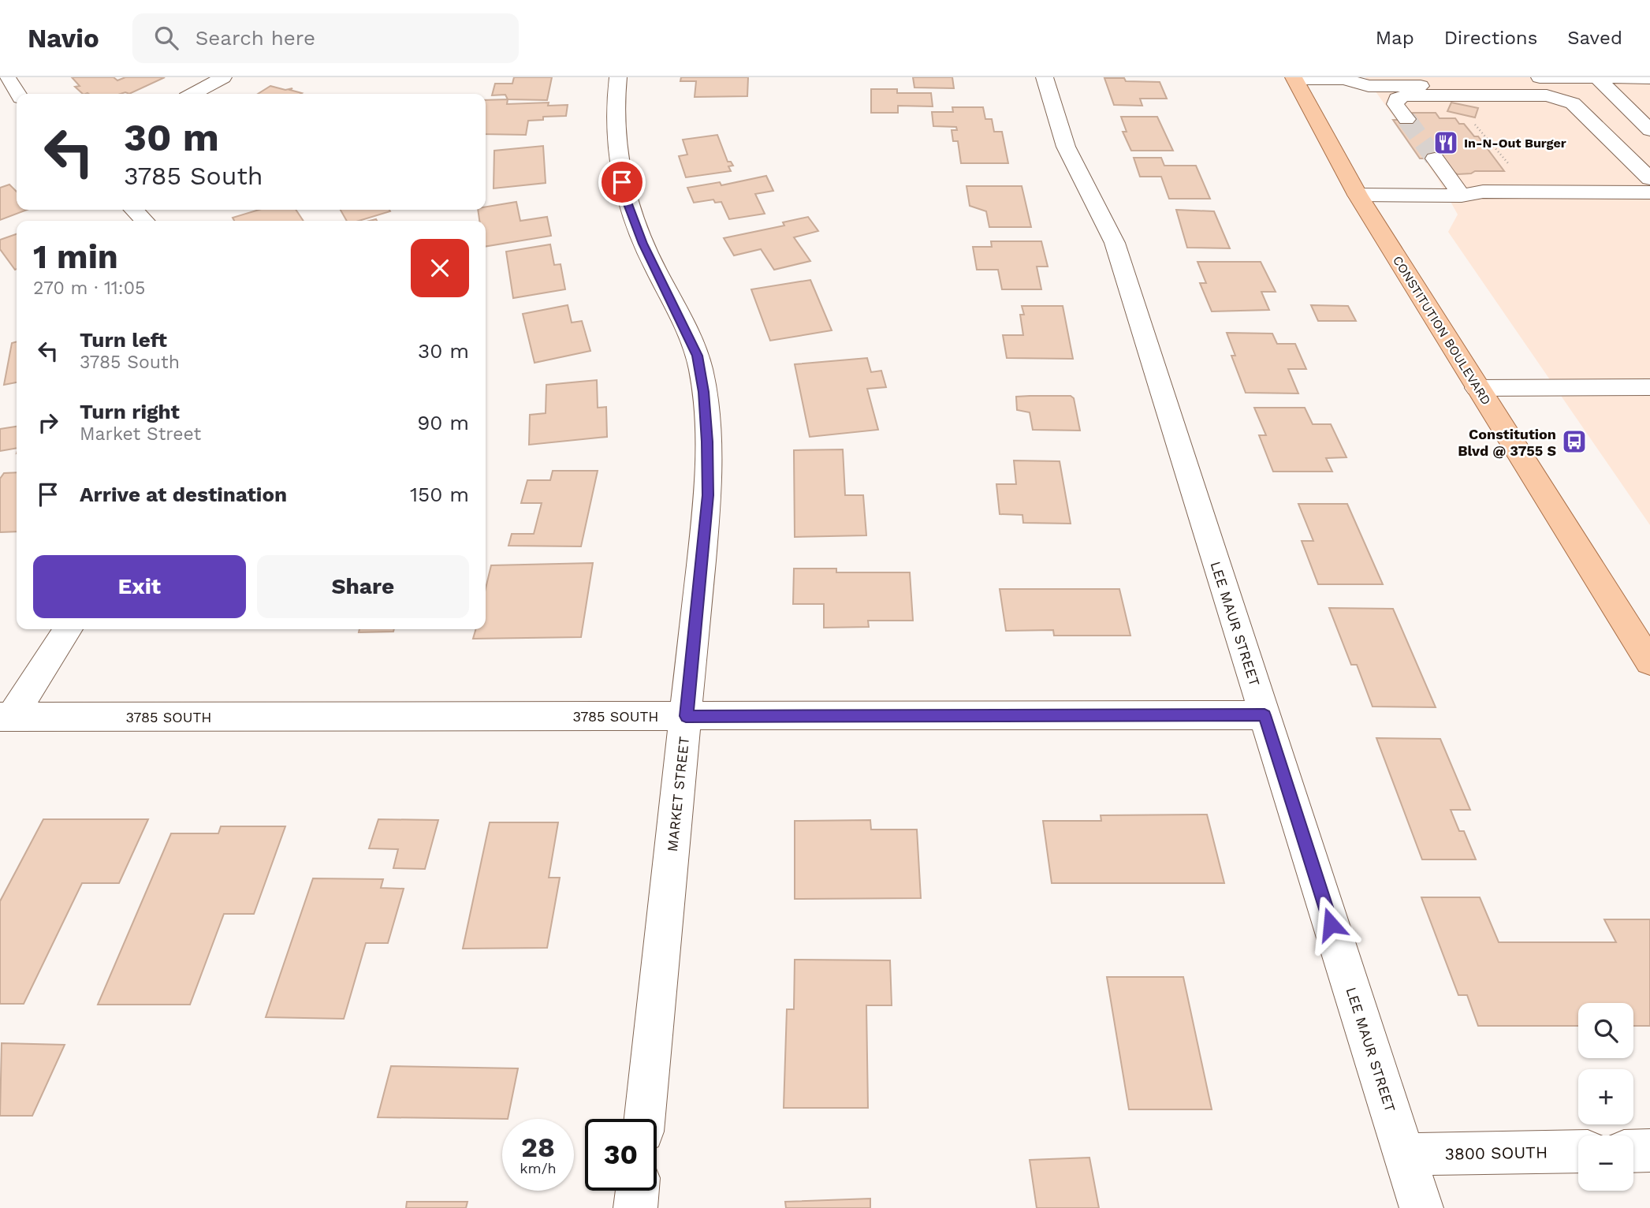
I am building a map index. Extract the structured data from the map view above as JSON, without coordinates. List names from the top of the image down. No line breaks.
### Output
{"streets":{"main road":["CONSTITUTION BOULEVARD"],"street":["LEE MAUR STREET","3785 SOUTH","MARKET STREET","3800 SOUTH"]},"crossings":[["LEE MAUR STREET","3785 SOUTH"],["LEE MAUR STREET","3800 SOUTH"],["3785 SOUTH","MARKET STREET"]],"places":{"restaurant":["In-N-Out Burger"],"bus stop":["Constitution Blvd @ 3755 S"]},"page":{"header":"Navio","search":"Search here","nav":["Map","Directions","Saved"],"turn":["30 m","3785 South"],"heading":["1 min","270 m · 11:05"],"list":[{"name":"Turn left","note":"3785 South","value":"30 m"},{"name":"Turn right","note":"Market Street","value":"90 m"},{"name":"Arrive at destination","value":"150 m"}],"buttons":["Exit","Share"],"map_buttons":["+","−"],"speed":"28 km/h","limit":"30"}}
